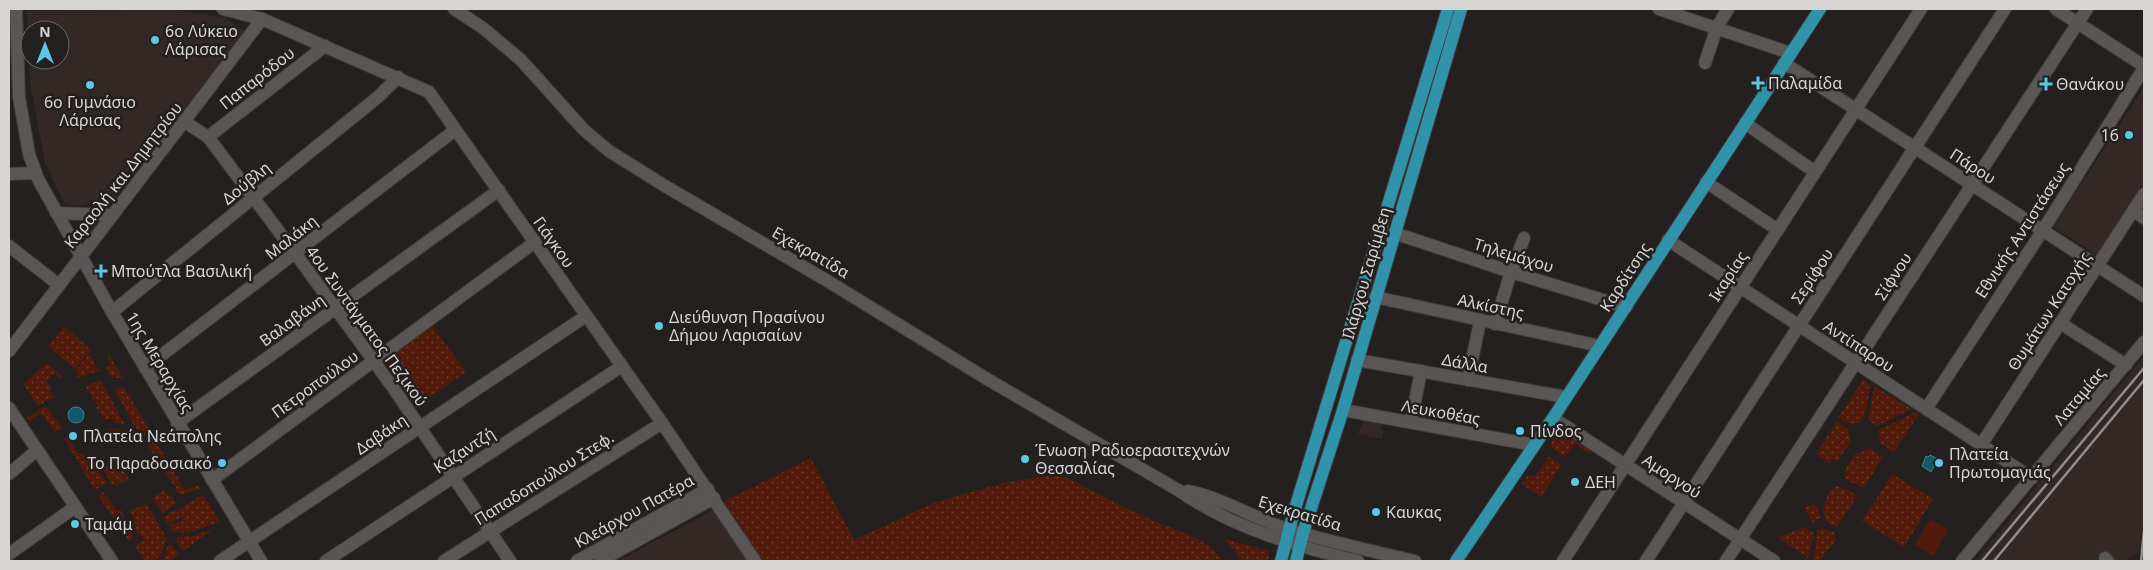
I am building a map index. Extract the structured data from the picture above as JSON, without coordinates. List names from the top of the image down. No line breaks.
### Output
{"streets":{"main road":["Ιλάρχου Σαρίμβεη","Καρδίτσης"],"street":["Παπαρόδου","Πάρου","Καραολή και Δημητρίου","Δούβλη","Εθνικής Αντιστάσεως","Μαλάκη","Γιάγκου","Εχεκρατίδα","Τηλεμάχου","Ικαρίας","Σερίφου","Σίφνου","Αλκίστης","Θυμάτων Κατοχής","Βαλαβάνη","4ου Συντάγματος Πεζικού","Αντίπαρου","1ης Μεραρχίας","Δάλλα","Πετροπούλου","Λαταμίας","Λευκοθέας","Δαβάκη","Καζαντζή","Αμοργού","Παπαδοπούλου Στεφ.","Κλεάρχου Πατέρα"]},"crossings":[["Παπαρόδου","Γιάγκου"],["Παπαρόδου","4ου Συντάγματος Πεζικού"],["Πάρου","Εθνικής Αντιστάσεως"],["Πάρου","Ικαρίας"],["Πάρου","Σερίφου"],["Πάρου","Σίφνου"],["Πάρου","Καρδίτσης"],["Πάρου","Θυμάτων Κατοχής"],["Καραολή και Δημητρίου","Γιάγκου"],["Καραολή και Δημητρίου","4ου Συντάγματος Πεζικού"],["Καραολή και Δημητρίου","1ης Μεραρχίας"],["Δούβλη","Γιάγκου"],["Δούβλη","4ου Συντάγματος Πεζικού"],["Δούβλη","1ης Μεραρχίας"],["Εθνικής Αντιστάσεως","Αντίπαρου"],["Μαλάκη","Γιάγκου"],["Μαλάκη","4ου Συντάγματος Πεζικού"],["Μαλάκη","1ης Μεραρχίας"],["Γιάγκου","Βαλαβάνη"],["Γιάγκου","Πετροπούλου"],["Γιάγκου","Δαβάκη"],["Γιάγκου","Καζαντζή"],["Γιάγκου","Παπαδοπούλου Στεφ."],["Γιάγκου","Κλεάρχου Πατέρα"],["Εχεκρατίδα","Ιλάρχου Σαρίμβεη"],["Τηλεμάχου","Ιλάρχου Σαρίμβεη"],["Τηλεμάχου","Καρδίτσης"],["Ιλάρχου Σαρίμβεη","Αλκίστης"],["Ιλάρχου Σαρίμβεη","Δάλλα"],["Ιλάρχου Σαρίμβεη","Λευκοθέας"],["Ικαρίας","Αντίπαρου"],["Ικαρίας","Αμοργού"],["Σερίφου","Αντίπαρου"],["Σερίφου","Αμοργού"],["Σίφνου","Αντίπαρου"],["Σίφνου","Αμοργού"],["Καρδίτσης","Αλκίστης"],["Καρδίτσης","Αντίπαρου"],["Καρδίτσης","Δάλλα"],["Καρδίτσης","Λευκοθέας"],["Καρδίτσης","Αμοργού"],["Θυμάτων Κατοχής","Αντίπαρου"],["Βαλαβάνη","4ου Συντάγματος Πεζικού"],["Βαλαβάνη","1ης Μεραρχίας"],["4ου Συντάγματος Πεζικού","Πετροπούλου"],["4ου Συντάγματος Πεζικού","Δαβάκη"],["4ου Συντάγματος Πεζικού","Καζαντζή"],["4ου Συντάγματος Πεζικού","Παπαδοπούλου Στεφ."],["Αντίπαρου","Λαταμίας"],["1ης Μεραρχίας","Πετροπούλου"],["1ης Μεραρχίας","Δαβάκη"]],"places":{"other":["6ο Λύκειο Λάρισας","6ο Γυμνάσιο Λάρισας","16","Διεύθυνση Πρασίνου Δήμου Λαρισαίων","Πίνδος","Πλατεία Νεάπολης","Ένωση Ραδιοερασιτεχνών Θεσσαλίας","Το Παραδοσιακό","Πλατεία Πρωτομαγιάς","ΔΕΗ","Καυκας","Ταμάμ"],"health":["Παλαμίδα","Θανάκου","Μπούτλα Βασιλική"]},"north":"top"}
